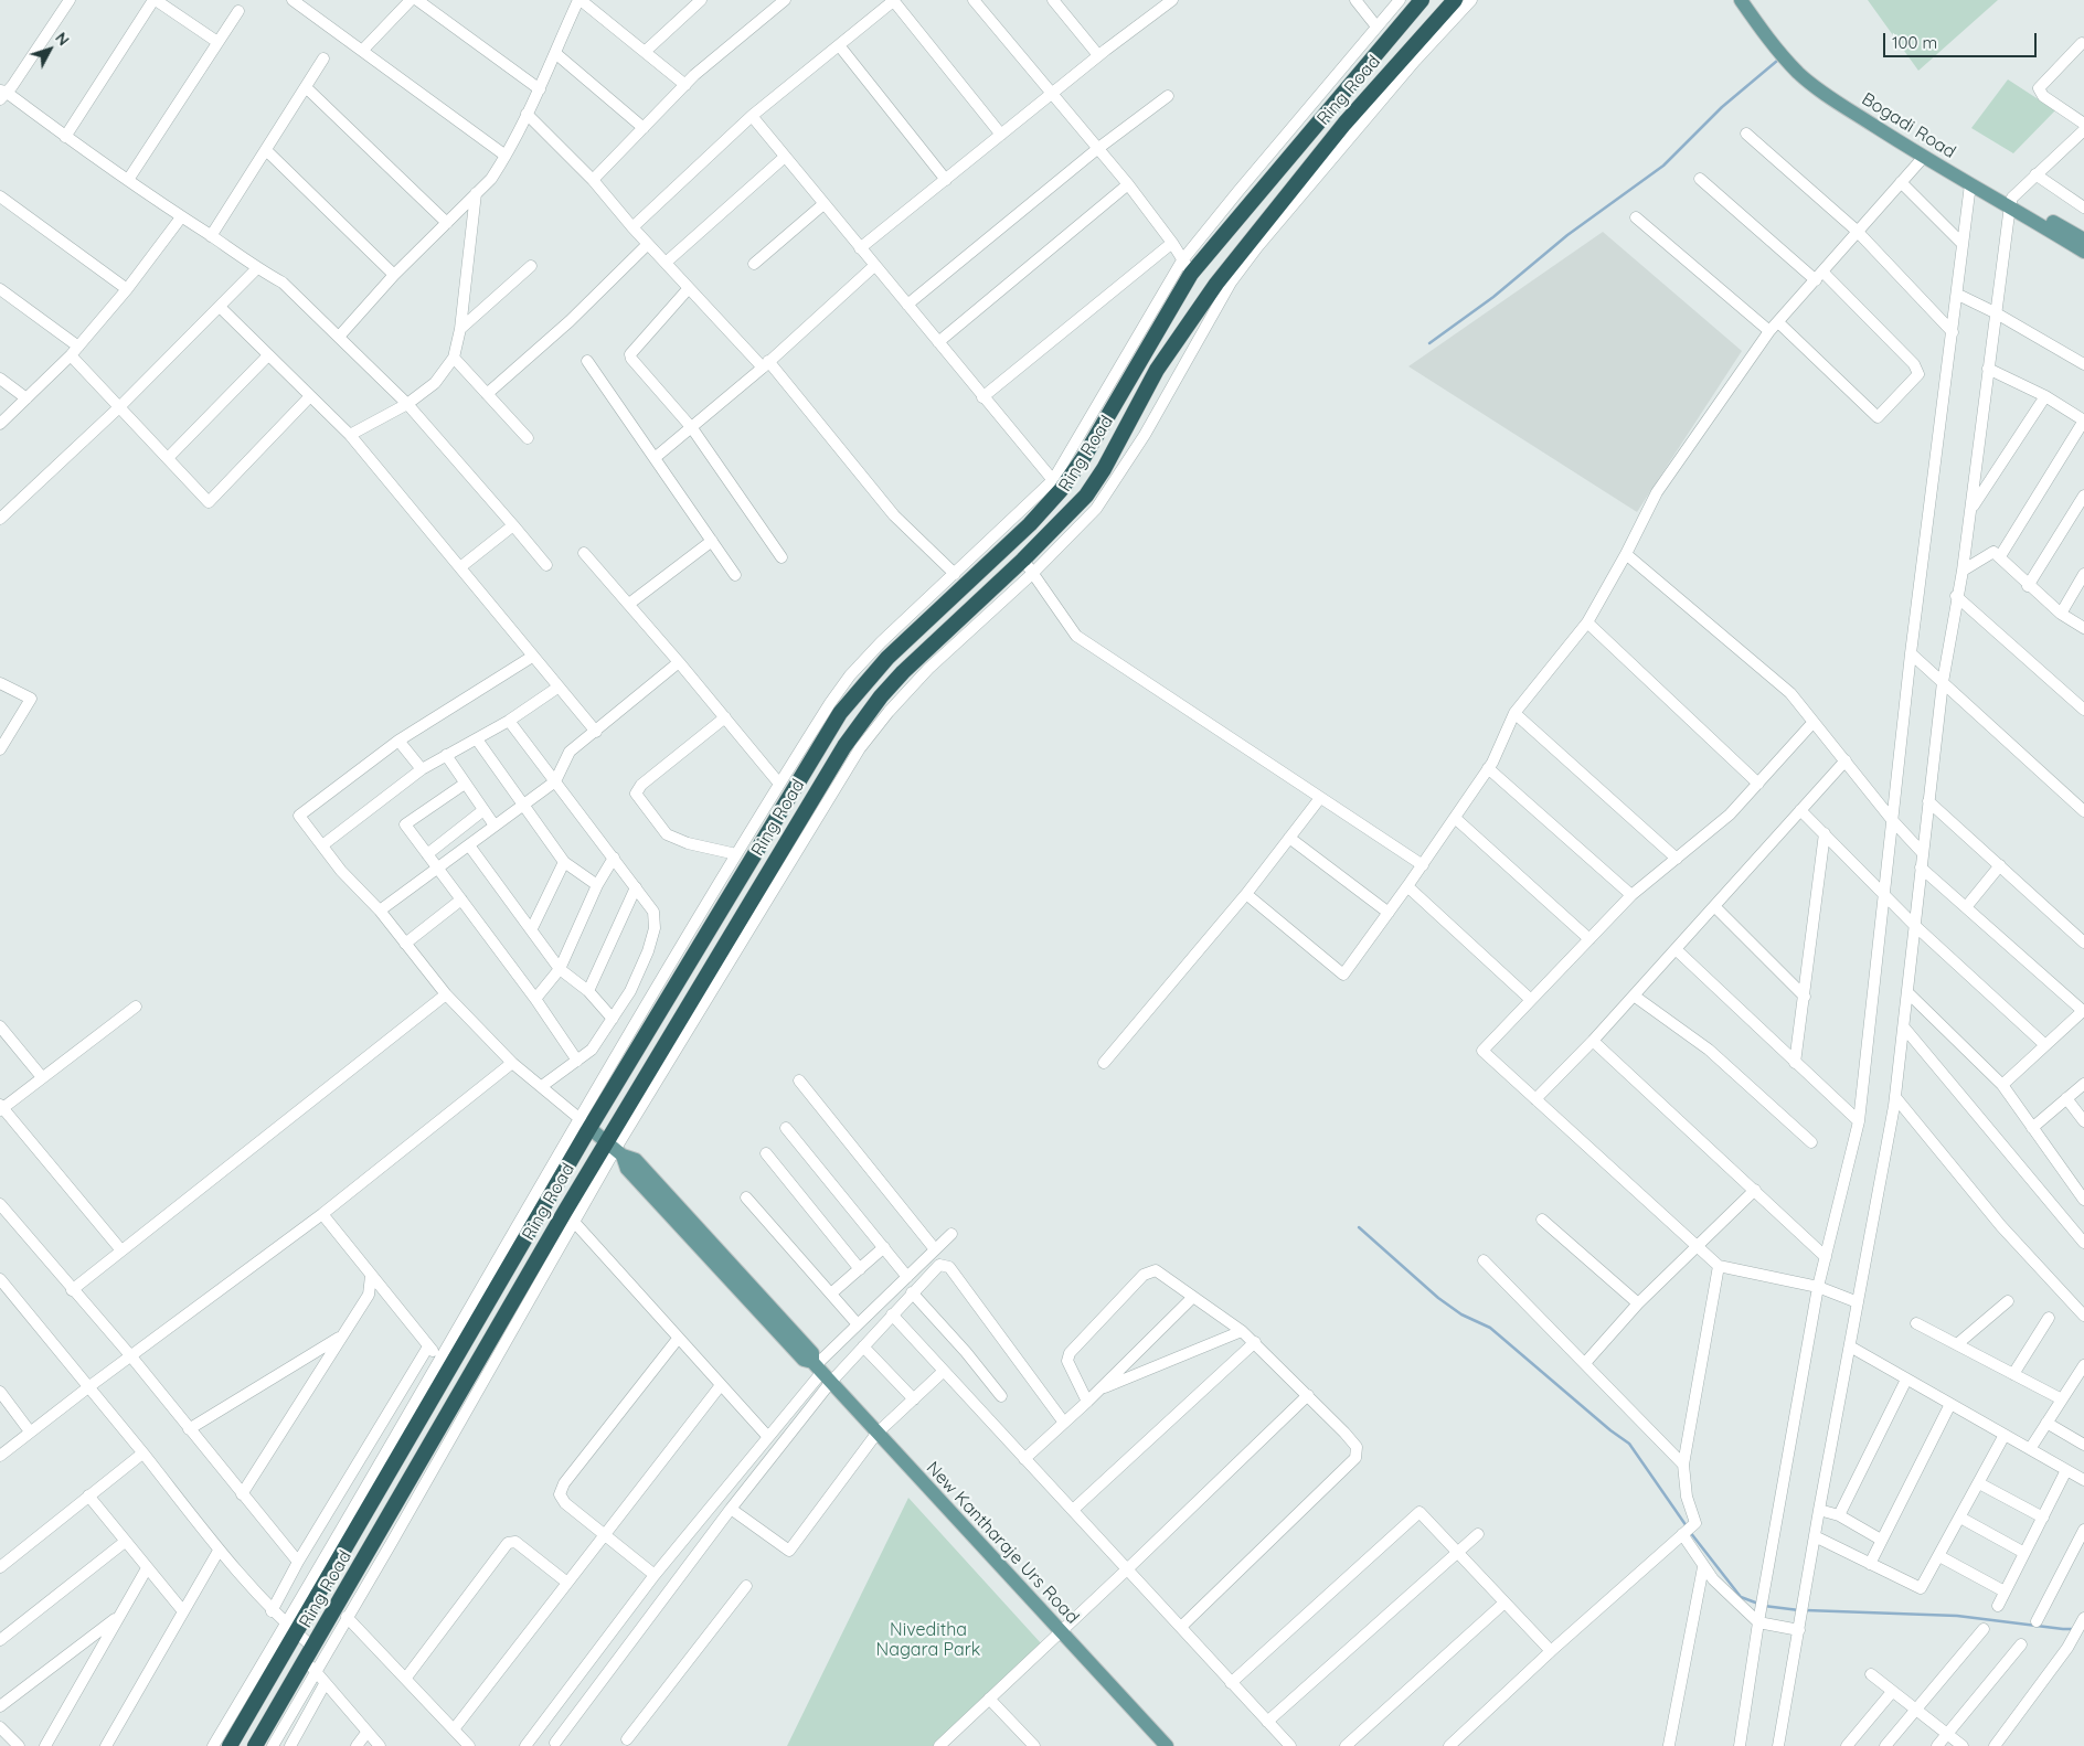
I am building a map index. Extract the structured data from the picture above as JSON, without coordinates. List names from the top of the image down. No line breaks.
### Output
{"streets":{"highway":["Ring Road"],"main road":["Bogadi Road","New Kantharaje Urs Road"]},"crossings":[["Ring Road","New Kantharaje Urs Road"]],"parks":["Niveditha Nagara Park"],"scale_bar":"100 m","north":"top right"}
